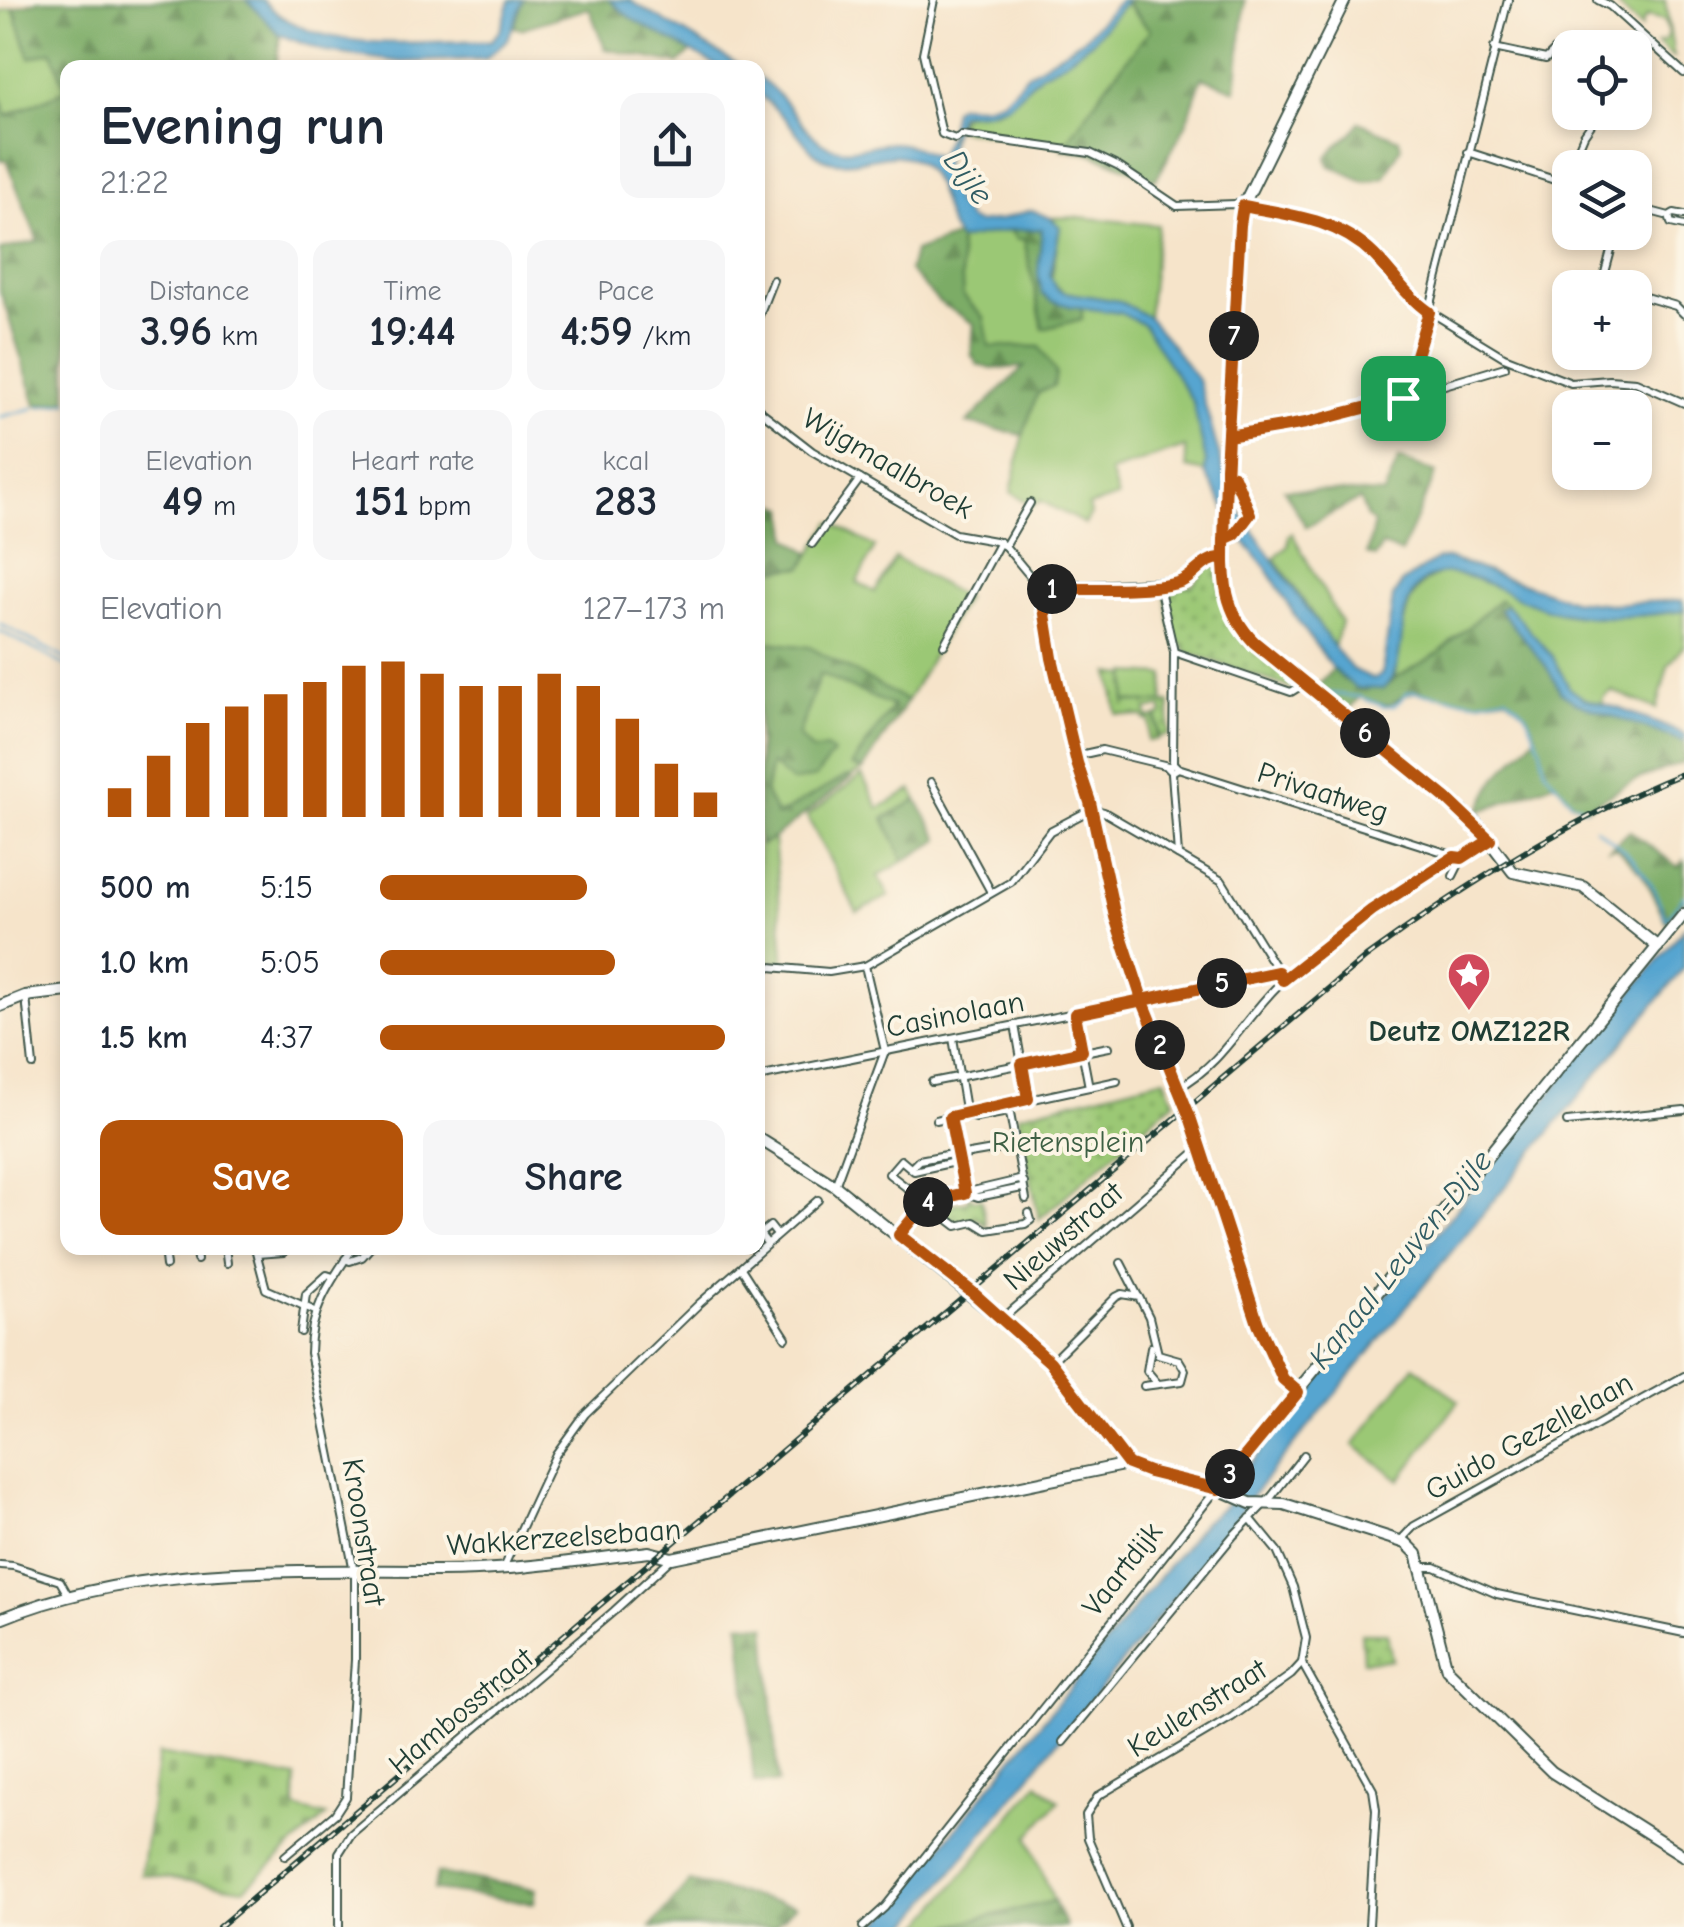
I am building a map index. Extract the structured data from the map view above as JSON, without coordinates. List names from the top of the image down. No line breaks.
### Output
{"streets":{"street":["Wijgmaalbroek","Privaatweg","Casinolaan","Nieuwstraat","Guido Gezellelaan","Kroonstraat","Wakkerzeelsebaan","Vaartdijk","Keulenstraat","Hambosstraat"]},"crossings":[["Kroonstraat","Wakkerzeelsebaan"],["Wakkerzeelsebaan","Hambosstraat"]],"water":["Dijle","Kanaal Leuven-Dijle"],"parks":["Rietensplein"],"places":{"place":["Deutz OMZ122R"]},"page":{"map_buttons":["+","−"],"heading":["Evening run","21:22"],"stats":[["Distance","3.96 km"],["Time","19:44"],["Pace","4:59 /km"],["Elevation","49 m"],["Heart rate","151 bpm"],["kcal","283"]],"pins":["7","1","6","5","2","4","3"],"chart":["Elevation","127–173 m"],"list":[{"name":"500 m","note":"5:15"},{"name":"1.0 km","note":"5:05"},{"name":"1.5 km","note":"4:37"}],"buttons":["Save","Share"]}}
